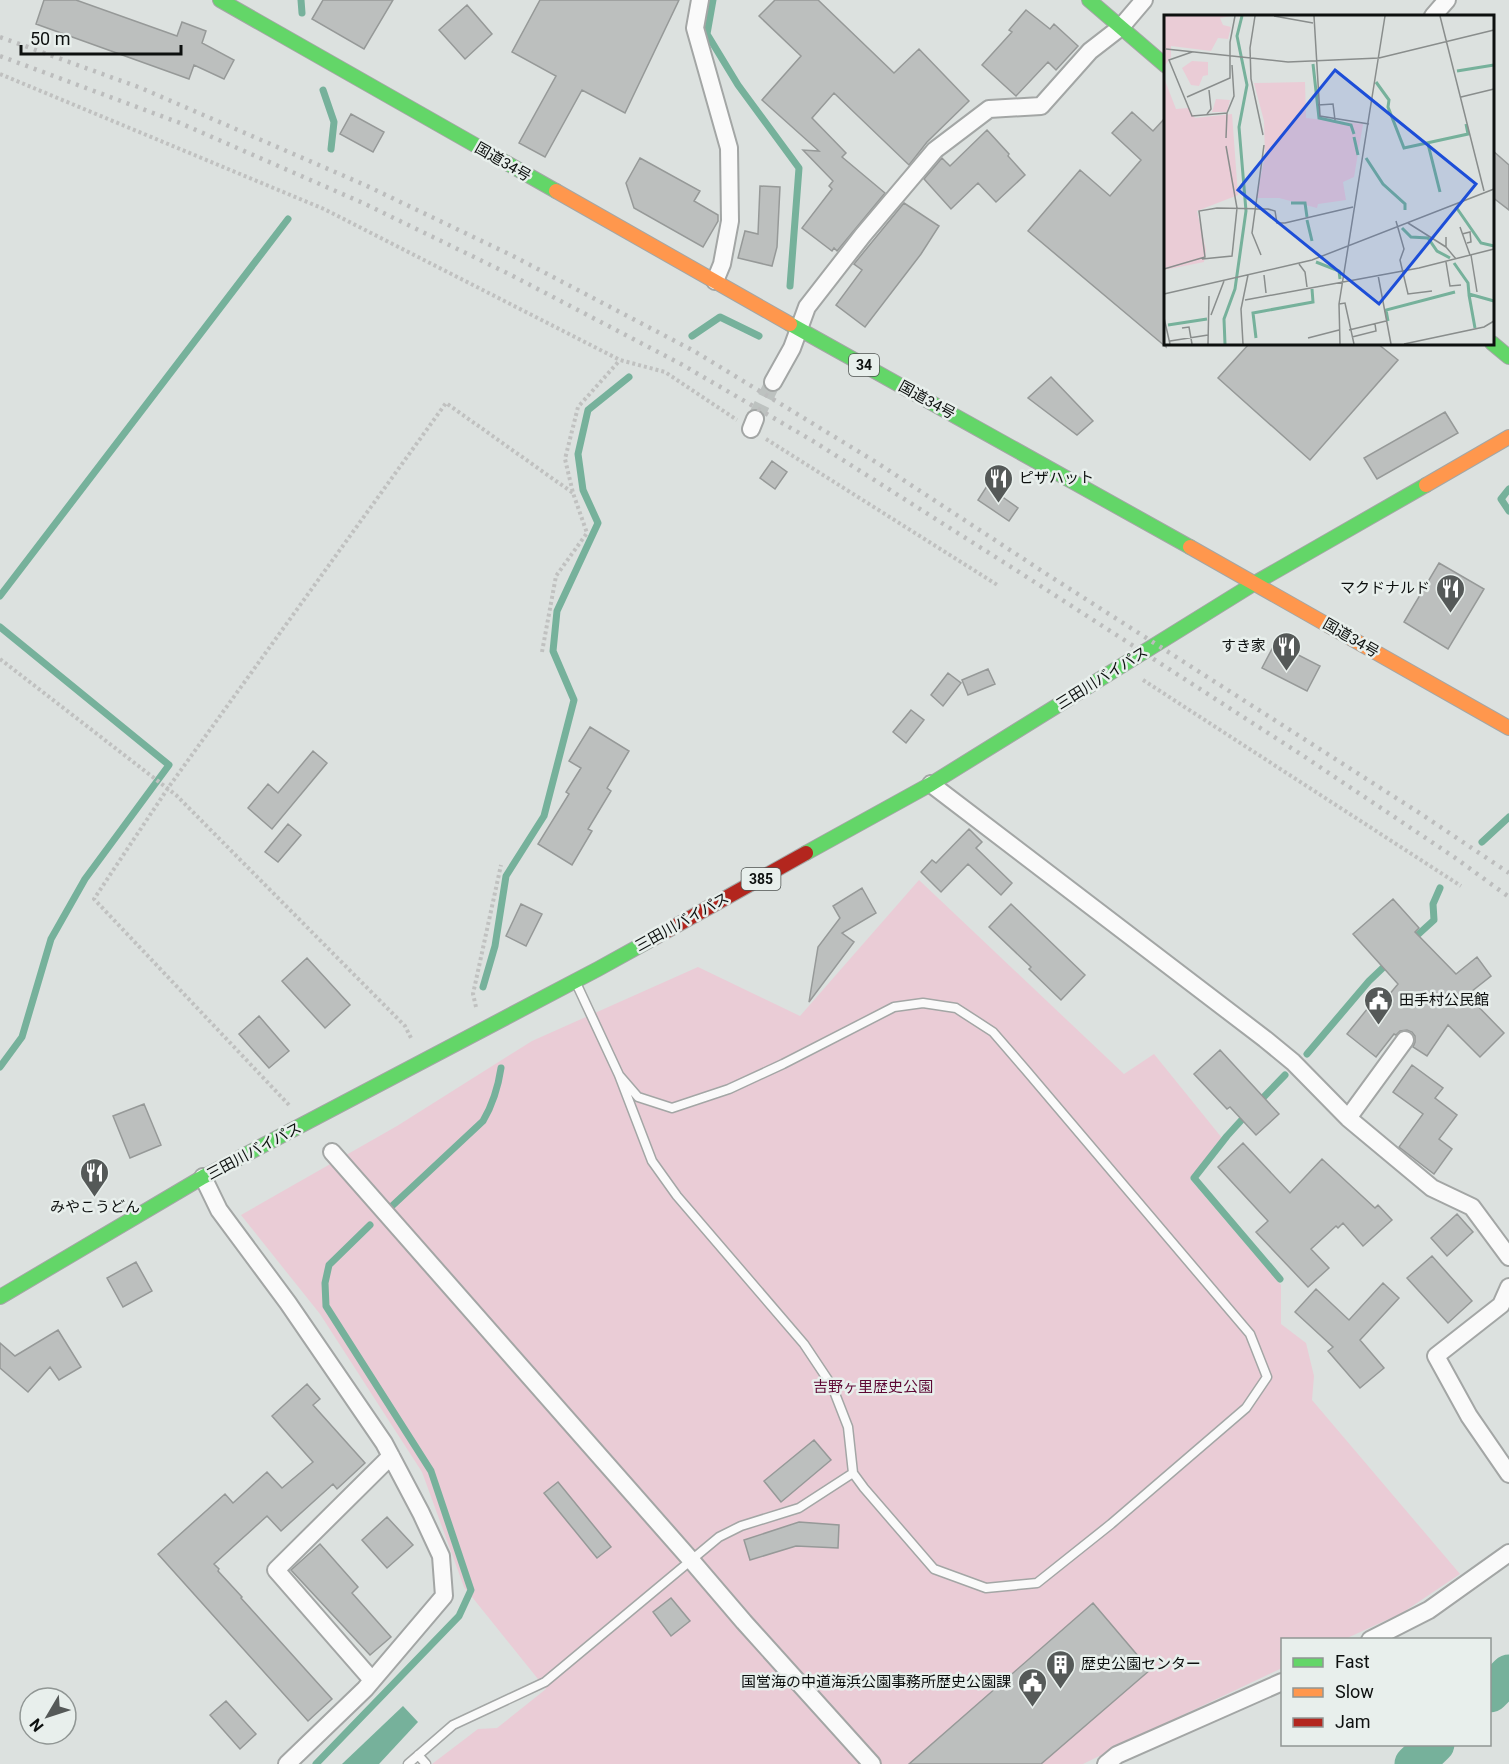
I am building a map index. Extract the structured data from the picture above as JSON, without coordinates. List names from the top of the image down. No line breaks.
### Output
{"streets":{"main road":["国道34号","34","三田川バイパス","385"]},"crossings":[["国道34号","三田川バイパス"]],"parks":["吉野ヶ里歴史公園"],"places":{"restaurant":["ピザハット","マクドナルド","すき家","みやこうどん"],"public building":["田手村公民館","国営海の中道海浜公園事務所歴史公園課"],"building":["歴史公園センター"]},"legend":["Fast","Slow","Jam"],"scale_bar":"50 m","north":"bottom left"}
